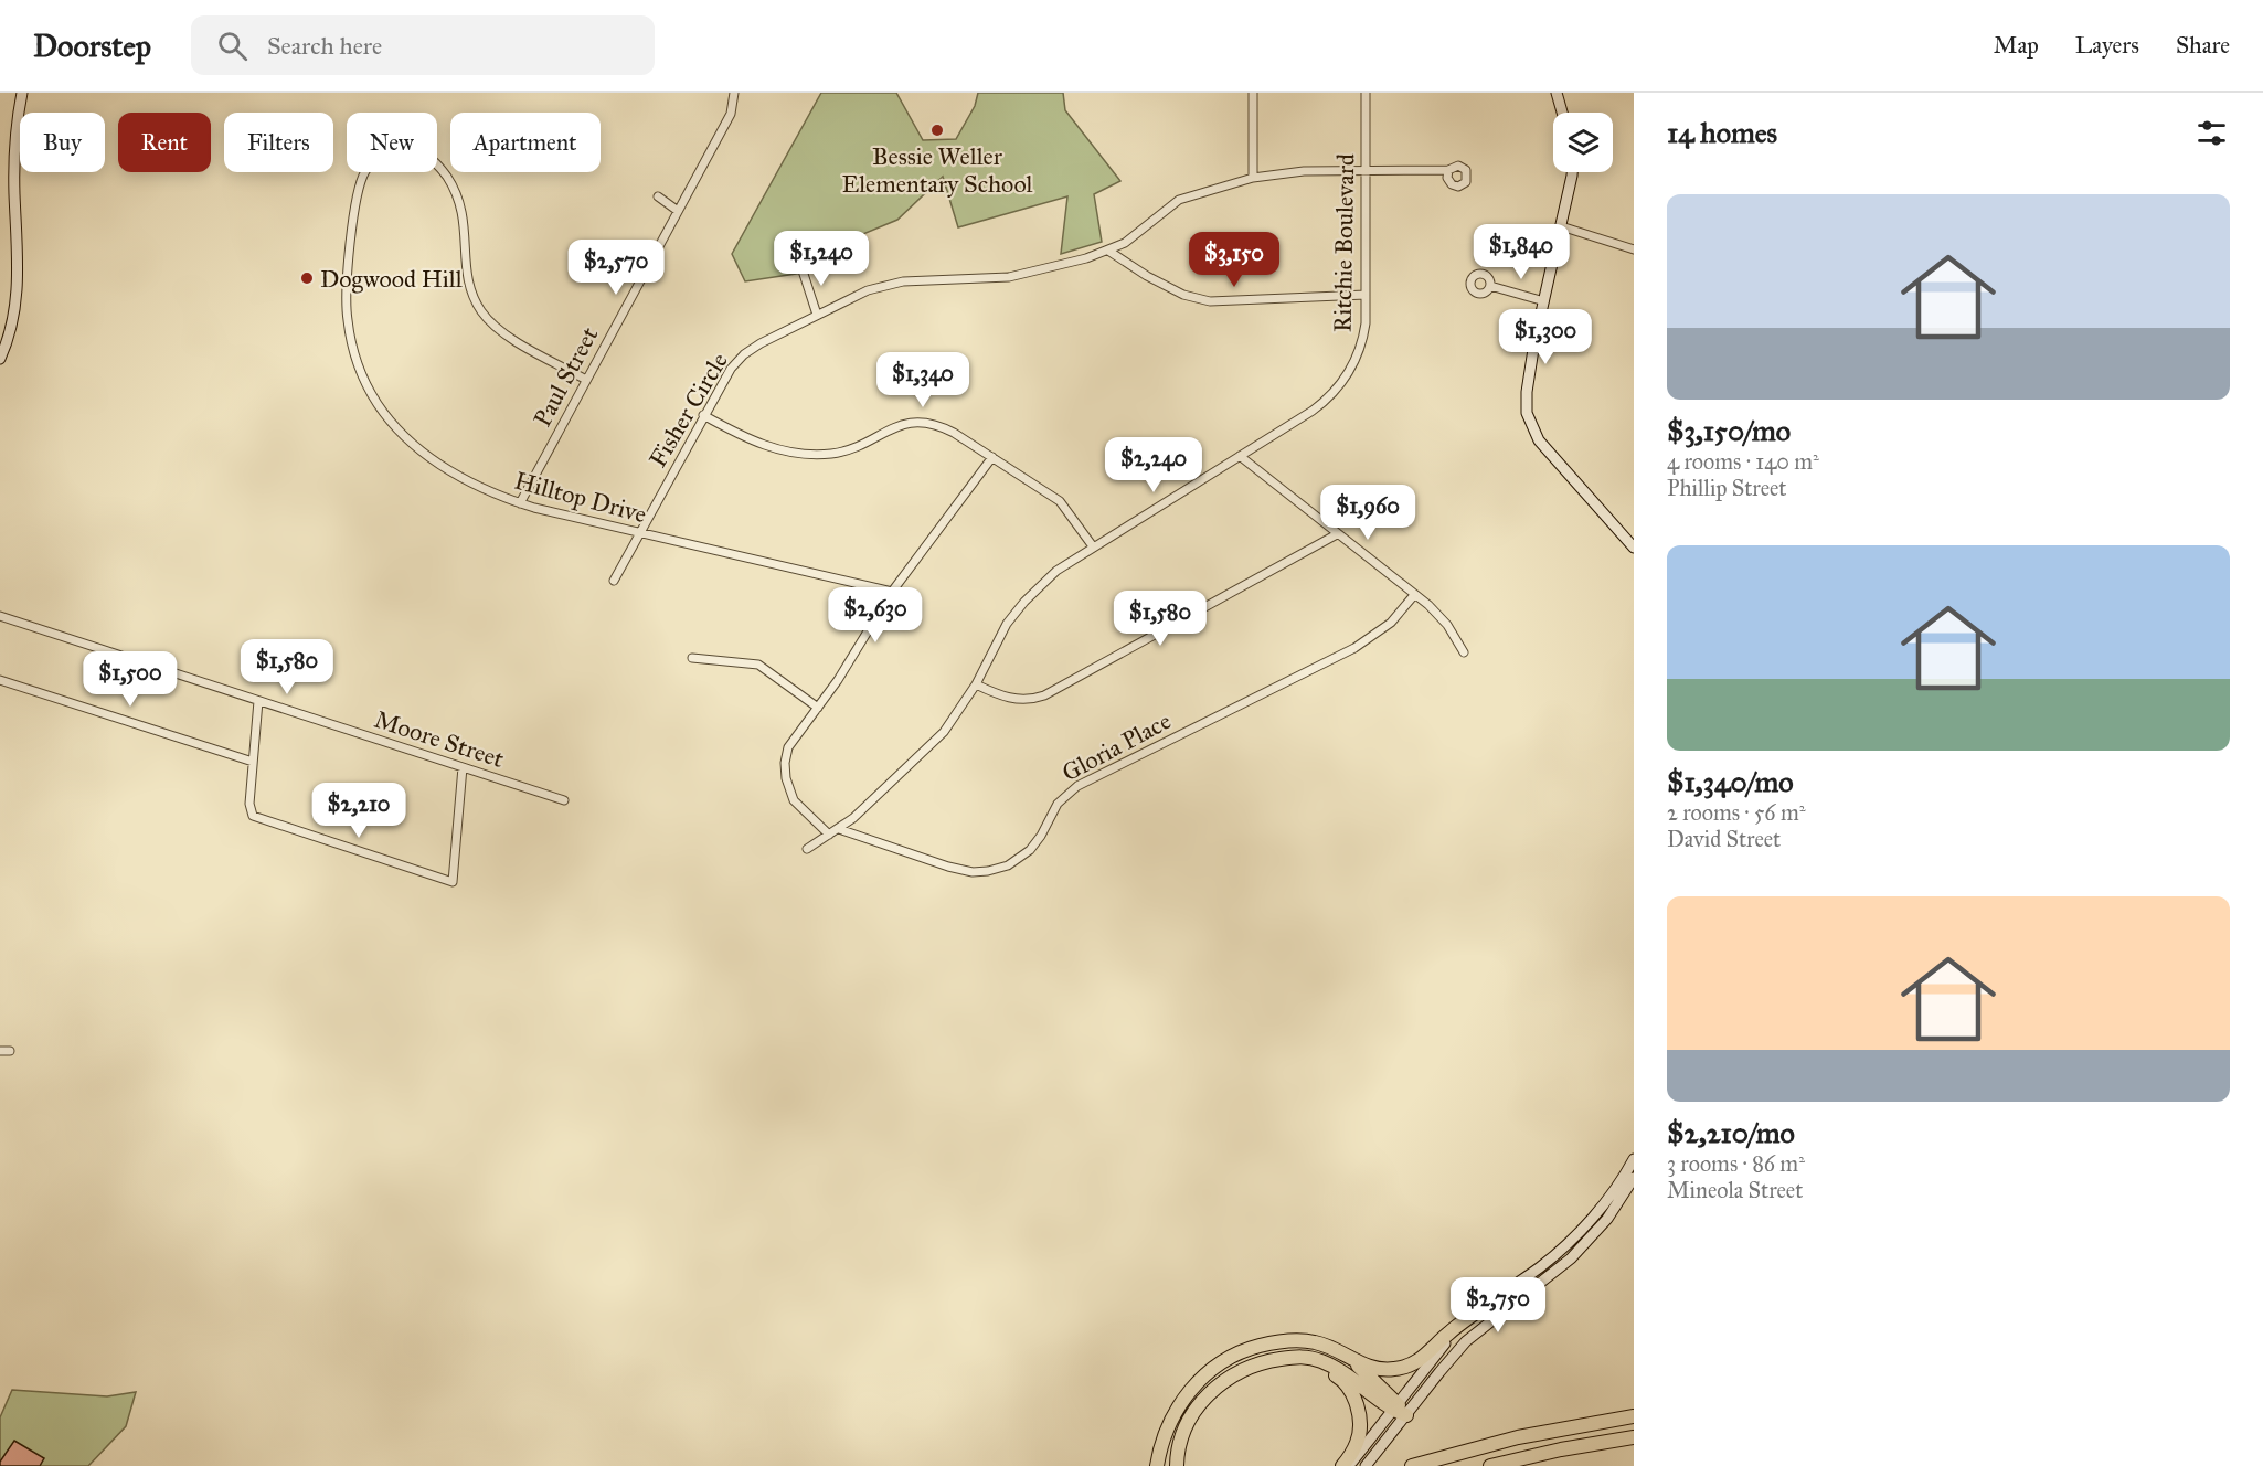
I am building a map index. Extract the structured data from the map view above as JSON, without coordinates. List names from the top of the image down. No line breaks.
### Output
{"streets":{"street":["Ritchie Boulevard","Paul Street","Fisher Circle","Hilltop Drive","Moore Street","Gloria Place"]},"crossings":[["Ritchie Boulevard","Fisher Circle"],["Ritchie Boulevard","Gloria Place"],["Paul Street","Hilltop Drive"],["Fisher Circle","Hilltop Drive"]],"places":["Bessie Weller Elementary School","Dogwood Hill"],"page":{"header":"Doorstep","search":"Search here","nav":["Map","Layers","Share"],"heading":"14 homes","chip":["Buy","Rent","Filters","New","Apartment"],"list":[{"name":"$3,150/mo","note":"4 rooms · 140 m² · Phillip Street"},{"name":"$1,340/mo","note":"2 rooms · 56 m² · David Street"},{"name":"$2,210/mo","note":"3 rooms · 86 m² · Mineola Street"}],"price":["$1,840","$1,240","$3,150","$2,570","$1,300","$1,340","$2,240","$1,960","$2,630","$1,580","$1,580","$1,500","$2,210","$2,750"]}}
